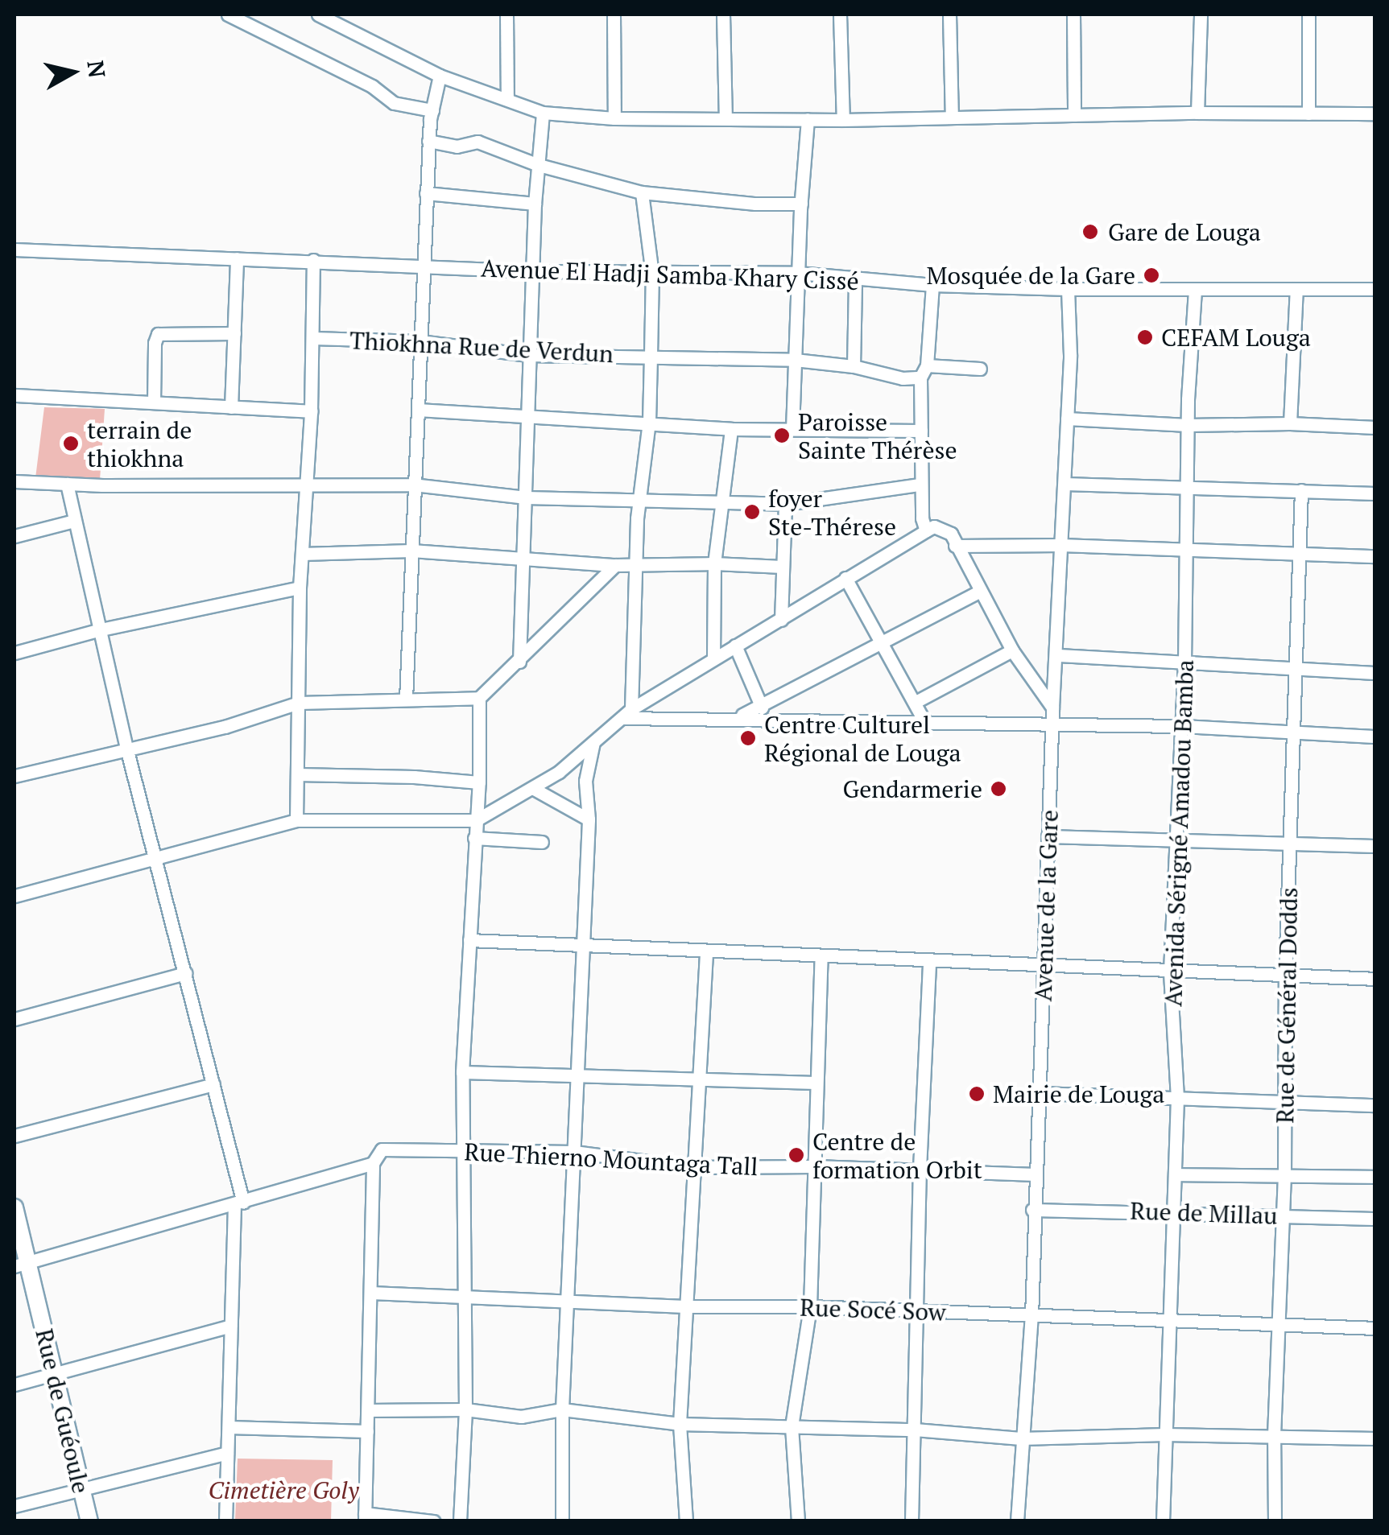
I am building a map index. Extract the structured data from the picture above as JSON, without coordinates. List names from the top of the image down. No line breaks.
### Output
{"streets":{"main road":["Rue de Guéoule"],"street":["Avenue El Hadji Samba Khary Cissé","Thiokhna Rue de Verdun","Avenida Sérigné Amadou Bamba","Avenue de la Gare","Rue de Général Dodds","Rue Thierno Mountaga Tall","Rue de Millau","Rue Socé Sow"]},"crossings":[["Avenue El Hadji Samba Khary Cissé","Avenida Sérigné Amadou Bamba"],["Avenue El Hadji Samba Khary Cissé","Avenue de la Gare"],["Avenida Sérigné Amadou Bamba","Rue de Millau"],["Avenida Sérigné Amadou Bamba","Rue Socé Sow"],["Avenue de la Gare","Rue Thierno Mountaga Tall"],["Avenue de la Gare","Rue de Millau"],["Avenue de la Gare","Rue Socé Sow"],["Rue de Général Dodds","Rue de Millau"],["Rue de Général Dodds","Rue Socé Sow"]],"parks":["Cimetière Goly"],"places":["Gare de Louga","Mosquée de la Gare","CEFAM Louga","Paroisse Sainte Thérèse","terrain de thiokhna","foyer Ste-Thérese","Centre Culturel Régional de Louga","Gendarmerie","Mairie de Louga","Centre de formation Orbit"],"north":"right"}
